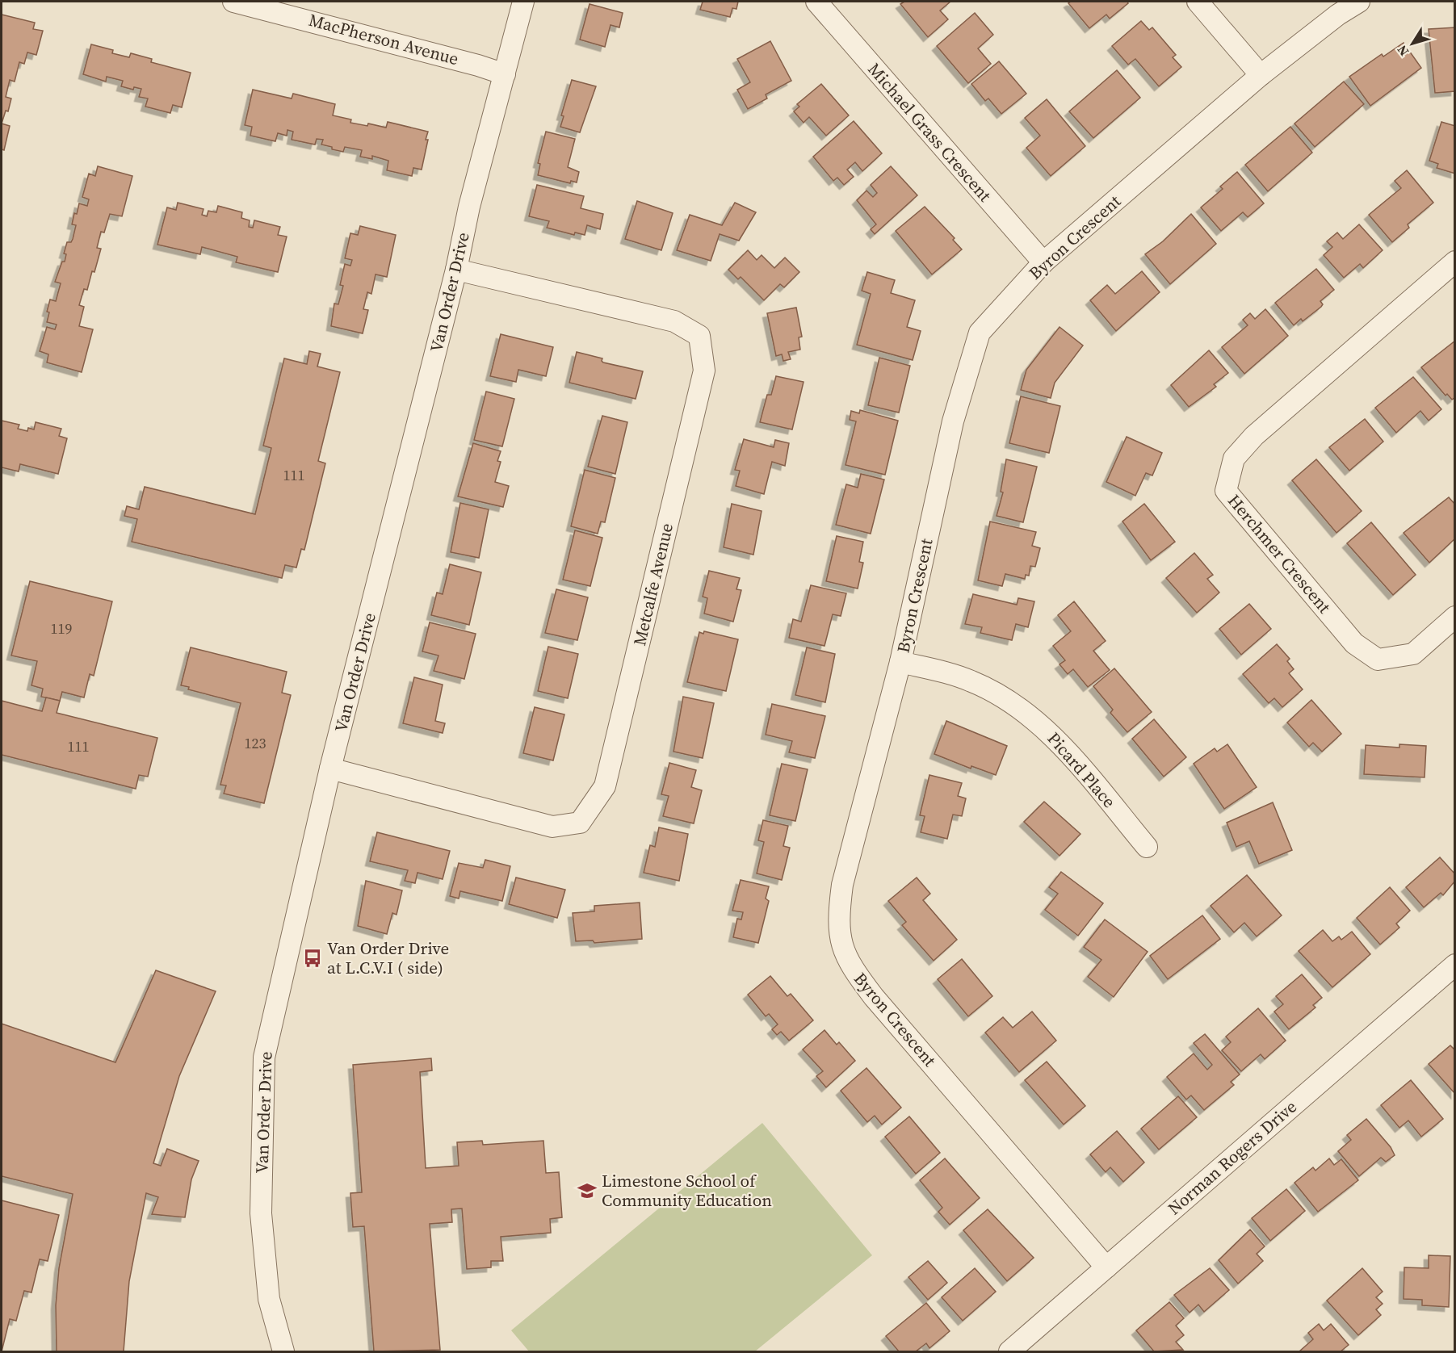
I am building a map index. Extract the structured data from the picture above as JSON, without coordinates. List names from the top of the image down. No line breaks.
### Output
{"streets":{"street":["MacPherson Avenue","Michael Grass Crescent","Byron Crescent","Van Order Drive","Herchmer Crescent","Metcalfe Avenue","Picard Place","Norman Rogers Drive"]},"crossings":[["MacPherson Avenue","Van Order Drive"],["Michael Grass Crescent","Byron Crescent"],["Byron Crescent","Picard Place"],["Byron Crescent","Norman Rogers Drive"],["Van Order Drive","Metcalfe Avenue"]],"places":{"bus stop":["Van Order Drive at L.C.V.I ( side)"],"school or university":["Limestone School of Community Education"]},"house_numbers":["111","119","123","111"],"north":"bottom left"}
